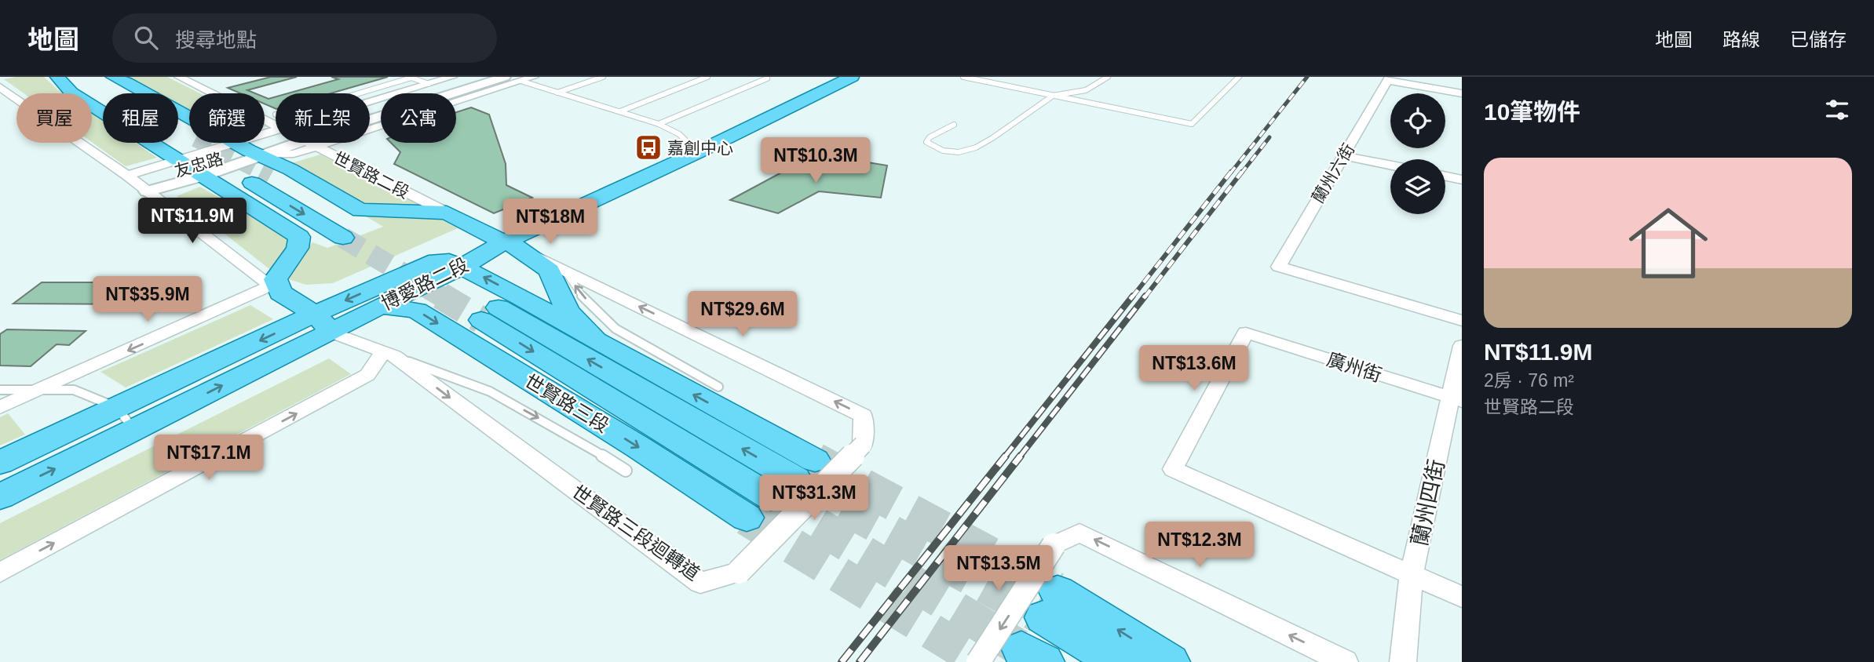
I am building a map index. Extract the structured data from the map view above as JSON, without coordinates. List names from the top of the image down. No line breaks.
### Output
{"streets":{"main road":["世賢路二段","博愛路二段","世賢路三段"],"street":["友忠路","蘭州六街","廣州街","蘭州四街","世賢路三段迴轉道"]},"crossings":[["友忠路","世賢路二段"],["博愛路二段","世賢路三段"],["博愛路二段","世賢路三段迴轉道"],["廣州街","蘭州四街"],["世賢路三段","世賢路三段迴轉道"]],"places":{"bus stop":["嘉創中心"]},"page":{"header":"地圖","search":"搜尋地點","nav":["地圖","路線","已儲存"],"heading":"10筆物件","chip":["買屋","租屋","篩選","新上架","公寓"],"price":["NT$10.3M","NT$11.9M","NT$18M","NT$35.9M","NT$29.6M","NT$13.6M","NT$17.1M","NT$31.3M","NT$12.3M","NT$13.5M"],"list":[{"name":"NT$11.9M","note":"2房 · 76 m² · 世賢路二段"}]}}
